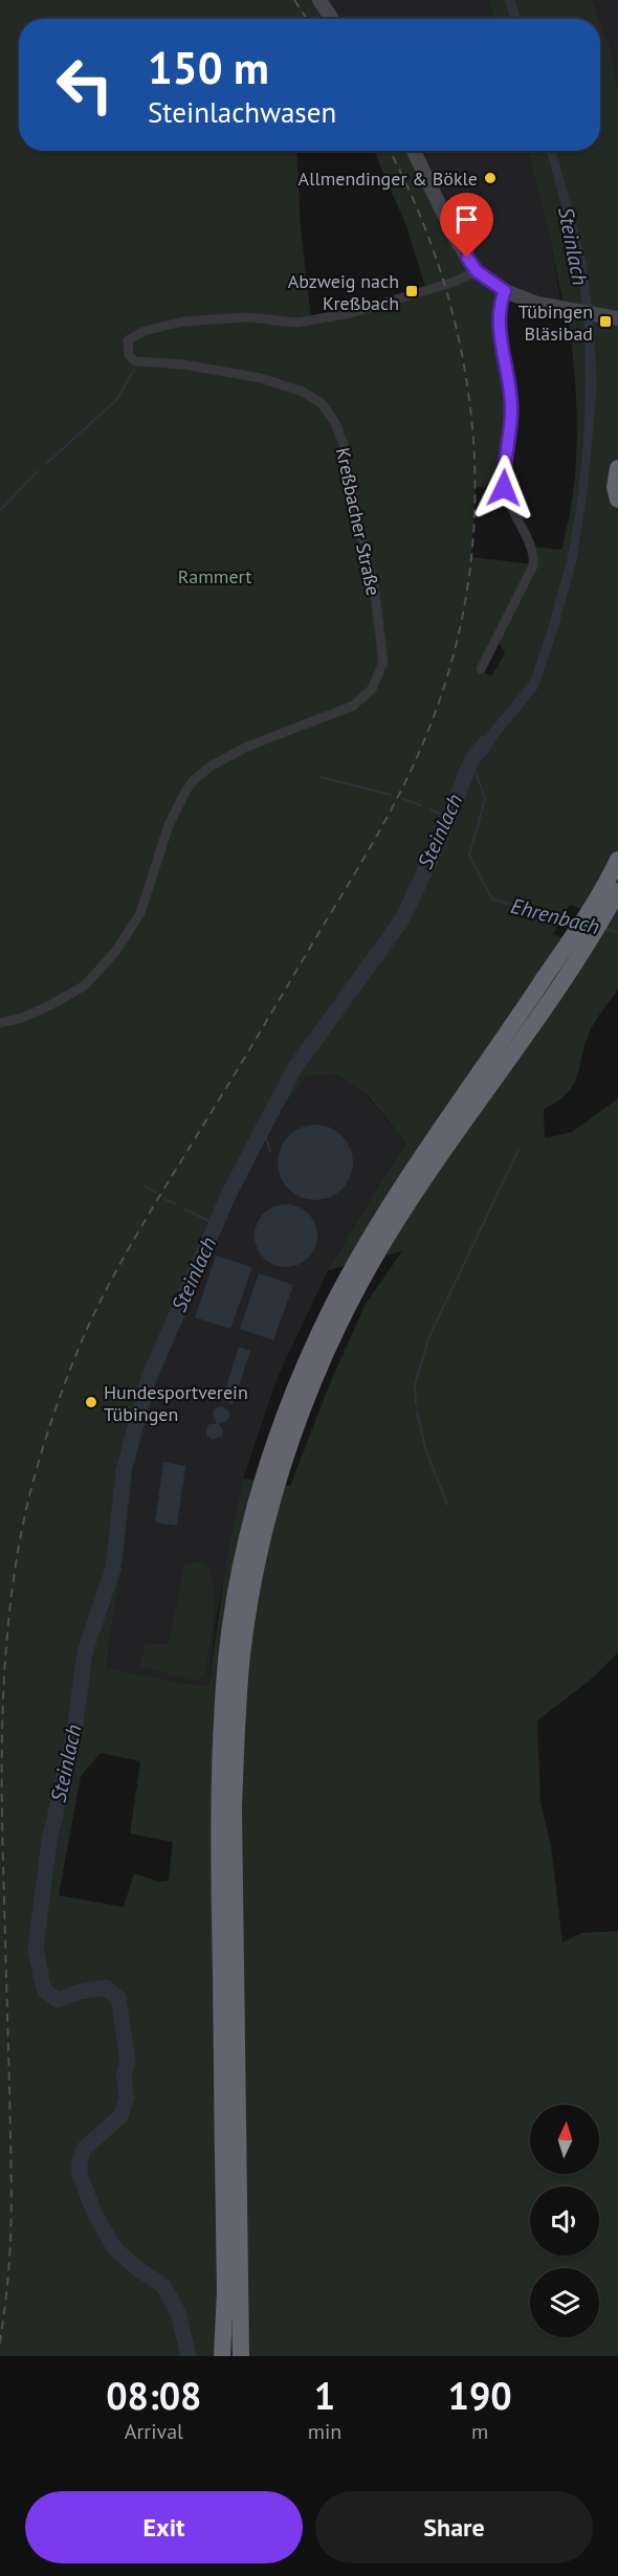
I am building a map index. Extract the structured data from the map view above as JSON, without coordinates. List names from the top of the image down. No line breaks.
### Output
{"streets":{"street":["Kreßbacher Straße"]},"water":["Steinlach","Ehrenbach"],"parks":["Rammert"],"places":{"other":["Allmendinger & Bökle","Hundesportverein Tübingen"],"transit":["Abzweig nach Kreßbach","Tübingen Bläsibad"]},"north":"top","page":{"turn":["150 m","Steinlachwasen"],"eta":["08:08","Arrival","1","min","190","m"],"buttons":["Exit","Share"]}}
